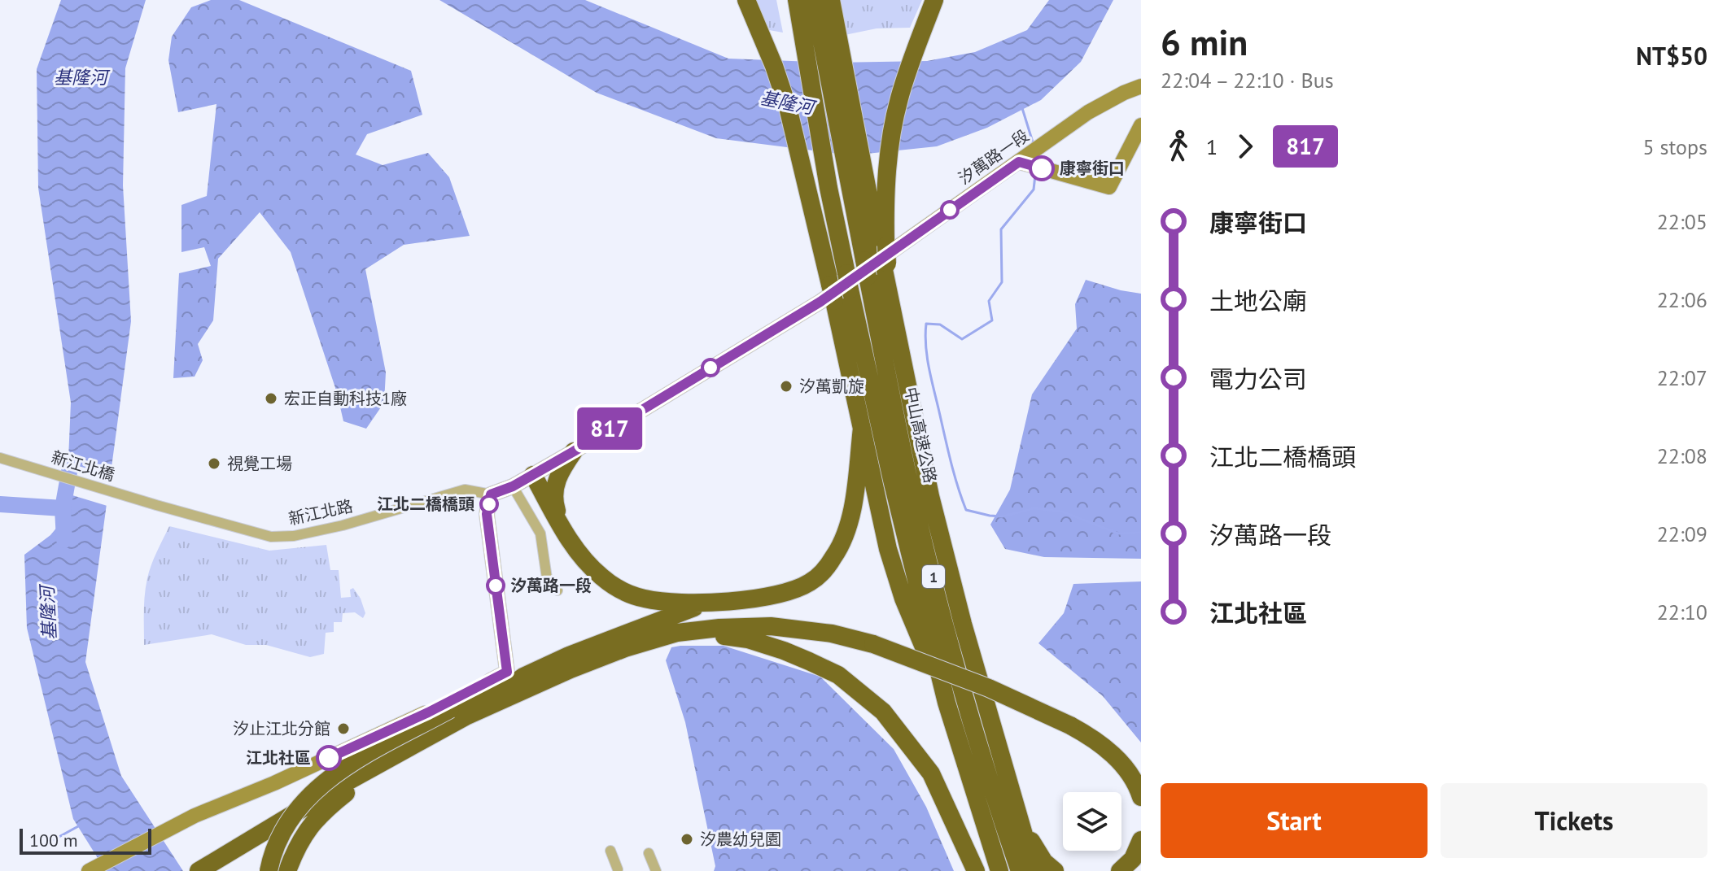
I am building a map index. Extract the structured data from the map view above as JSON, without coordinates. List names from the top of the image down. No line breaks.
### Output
{"streets":{"highway":["中山高速公路","1"],"street":["汐萬路一段","新江北橋","新江北路"]},"crossings":[["汐萬路一段","新江北路"],["新江北橋","新江北路"]],"water":["基隆河"],"places":["康寧街口","汐萬凱旋","宏正自動科技1廠","視覺工場","江北二橋橋頭","汐萬路一段","汐止江北分館","江北社區","汐農幼兒園"],"lines":["bus line 817"],"scale_bar":"100 m","page":{"on_map":"817","heading":["6 min","22:04 – 22:10 · Bus","NT$50"],"legs":["1","817","5 stops"],"list":[{"name":"康寧街口","value":"22:05"},{"name":"土地公廟","value":"22:06"},{"name":"電力公司","value":"22:07"},{"name":"江北二橋橋頭","value":"22:08"},{"name":"汐萬路一段","value":"22:09"},{"name":"江北社區","value":"22:10"}],"buttons":["Start","Tickets"],"scale":"100 m"}}
